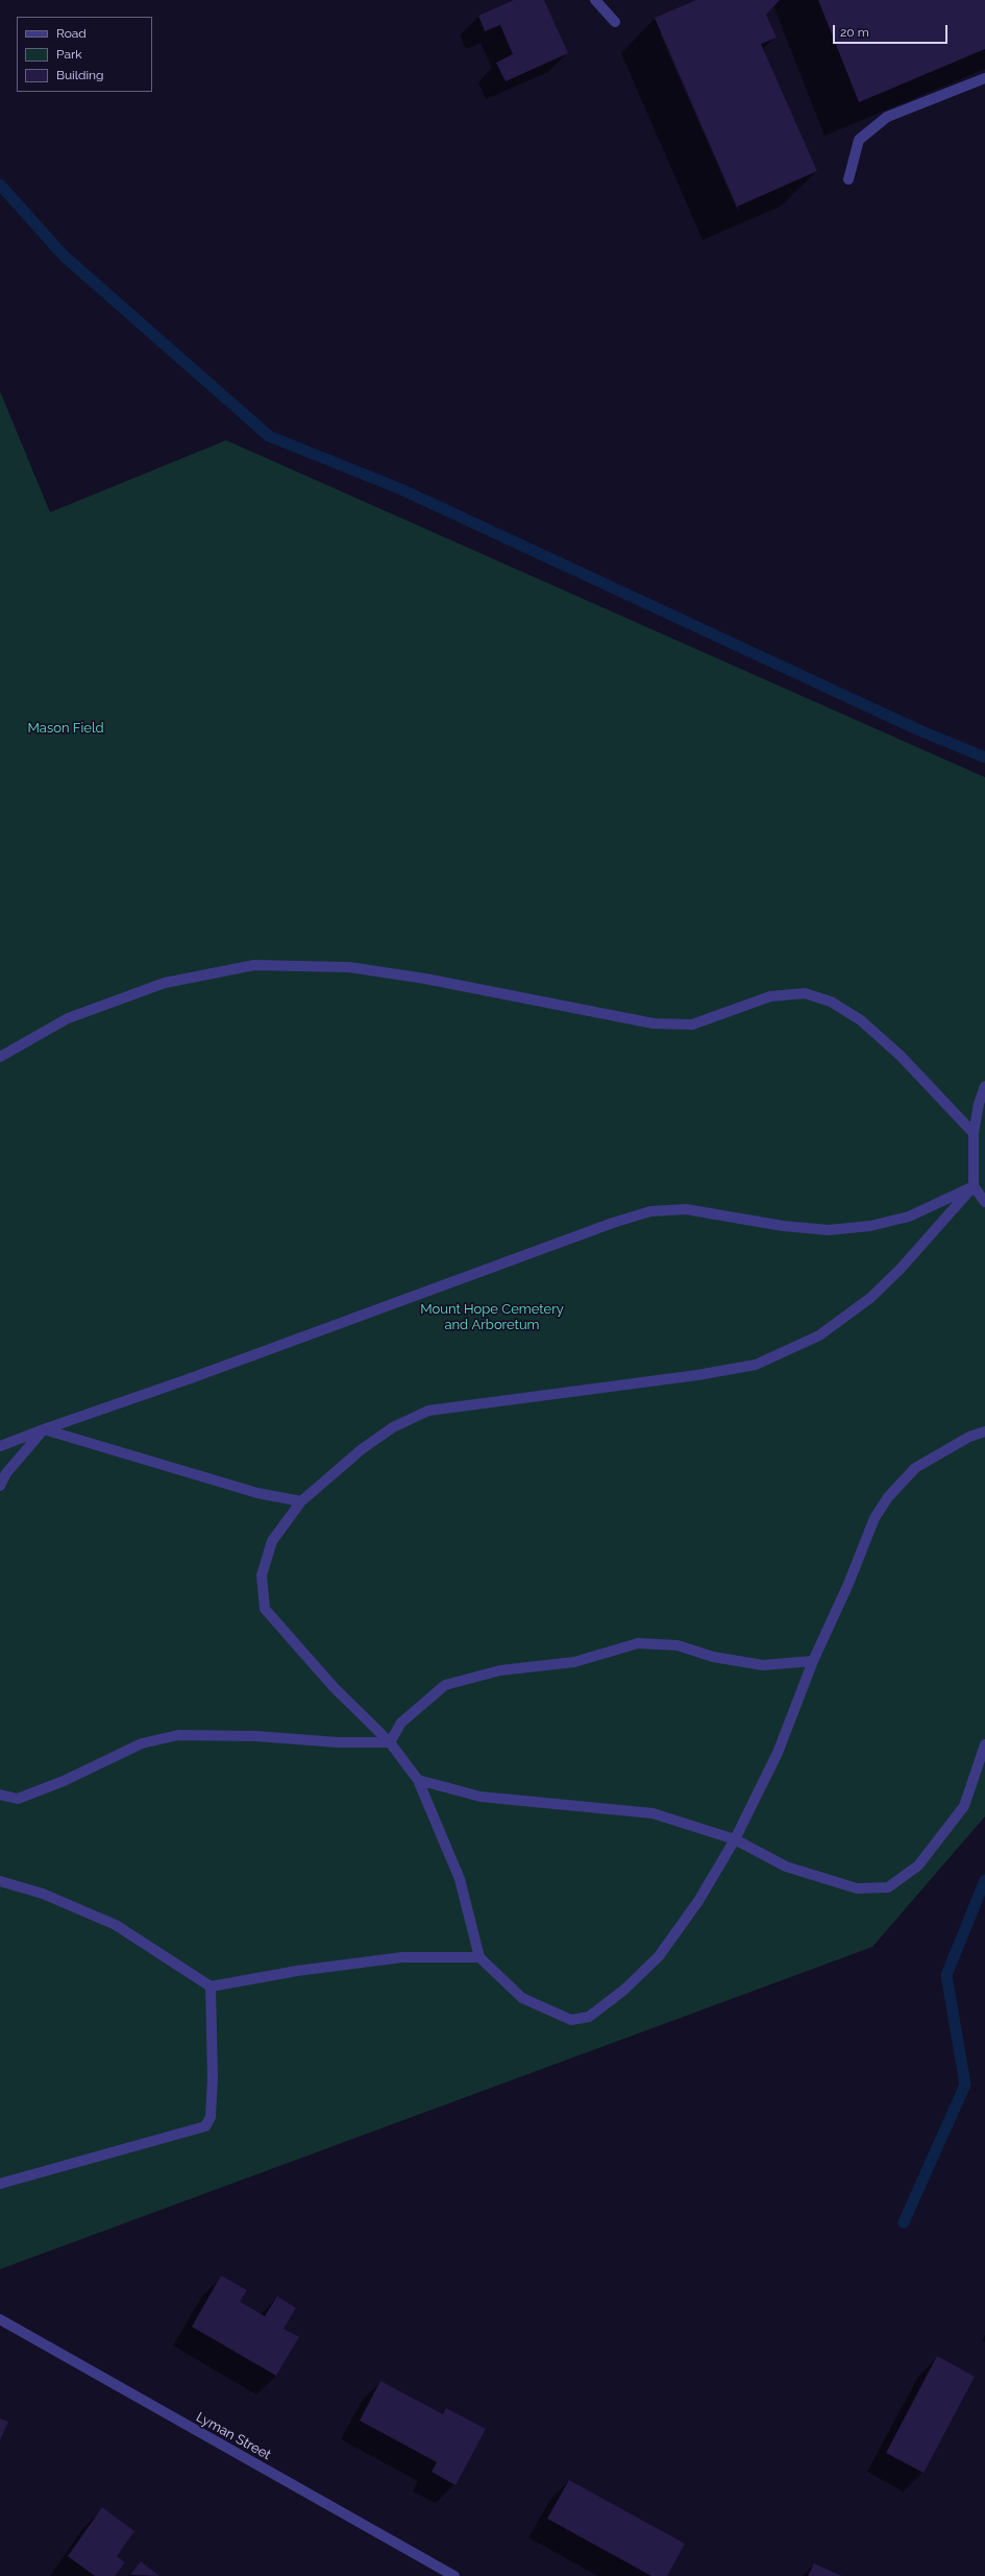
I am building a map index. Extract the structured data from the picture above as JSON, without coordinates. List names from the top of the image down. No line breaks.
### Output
{"streets":{"street":["Lyman Street"]},"parks":["Mason Field","Mount Hope Cemetery and Arboretum"],"legend":["Road","Park","Building"],"scale_bar":"20 m"}
